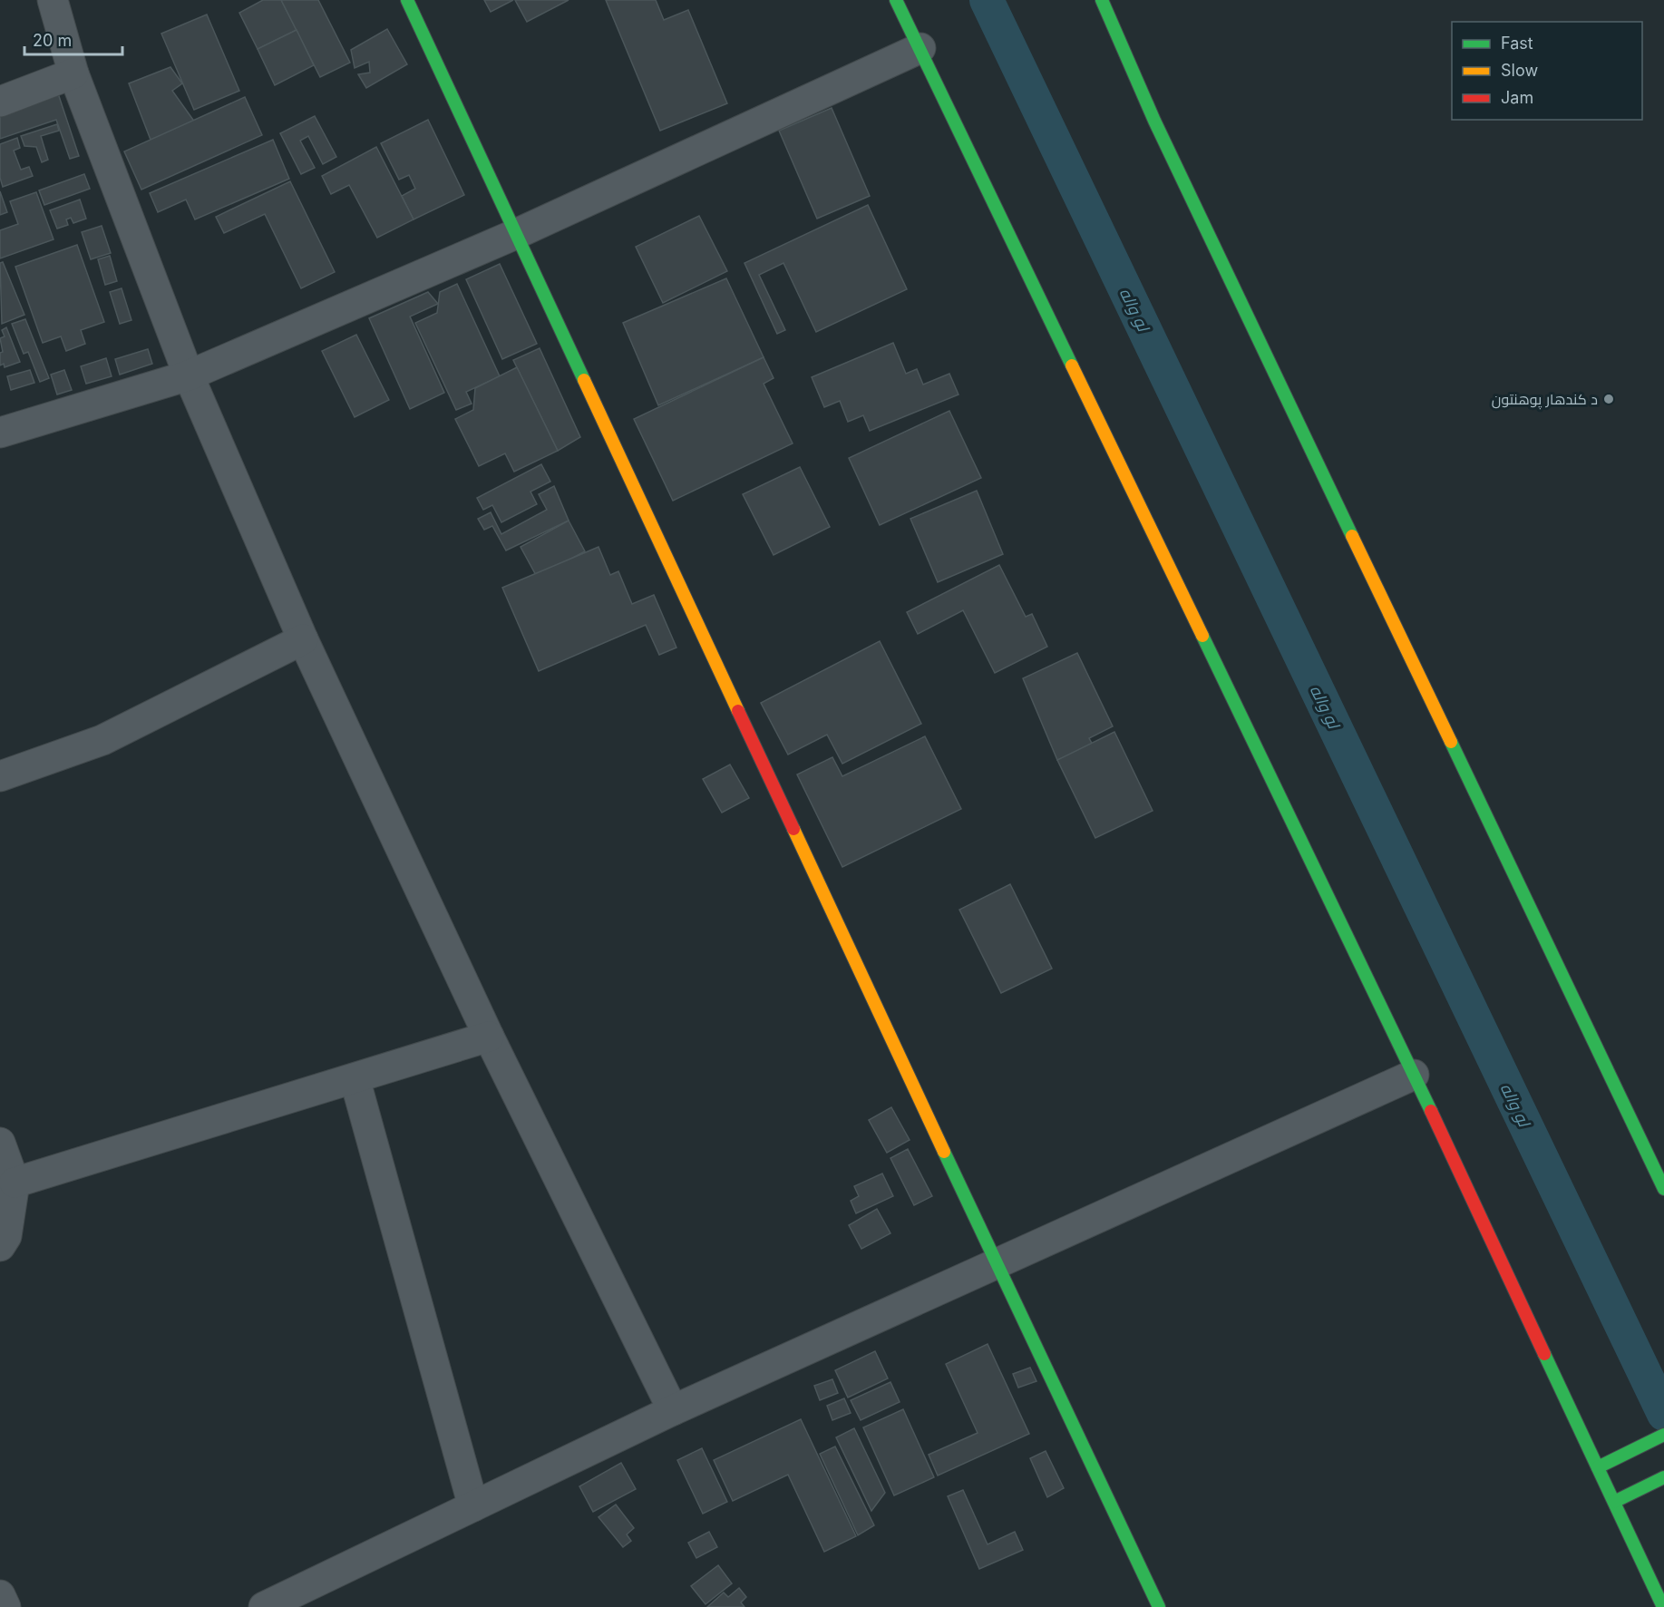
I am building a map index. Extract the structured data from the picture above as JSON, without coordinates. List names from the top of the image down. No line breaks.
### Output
{"water":["لو واله"],"places":["د کندهار پوهنتون"],"legend":["Fast","Slow","Jam"],"scale_bar":"20 m"}
